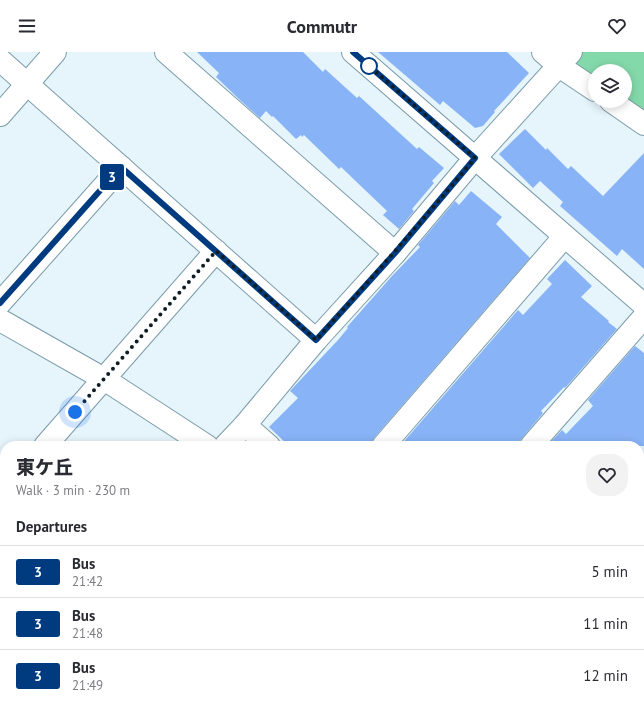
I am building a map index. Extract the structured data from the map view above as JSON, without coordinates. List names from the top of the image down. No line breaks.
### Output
{"lines":["bus line 3"],"page":{"header":"Commutr","on_map":"3","heading":[["東ケ丘","Walk · 3 min · 230 m"],"Departures"],"list":[{"mark":"3","name":"Bus","note":"21:42","value":"5 min"},{"mark":"3","name":"Bus","note":"21:48","value":"11 min"},{"mark":"3","name":"Bus","note":"21:49","value":"12 min"}]}}
